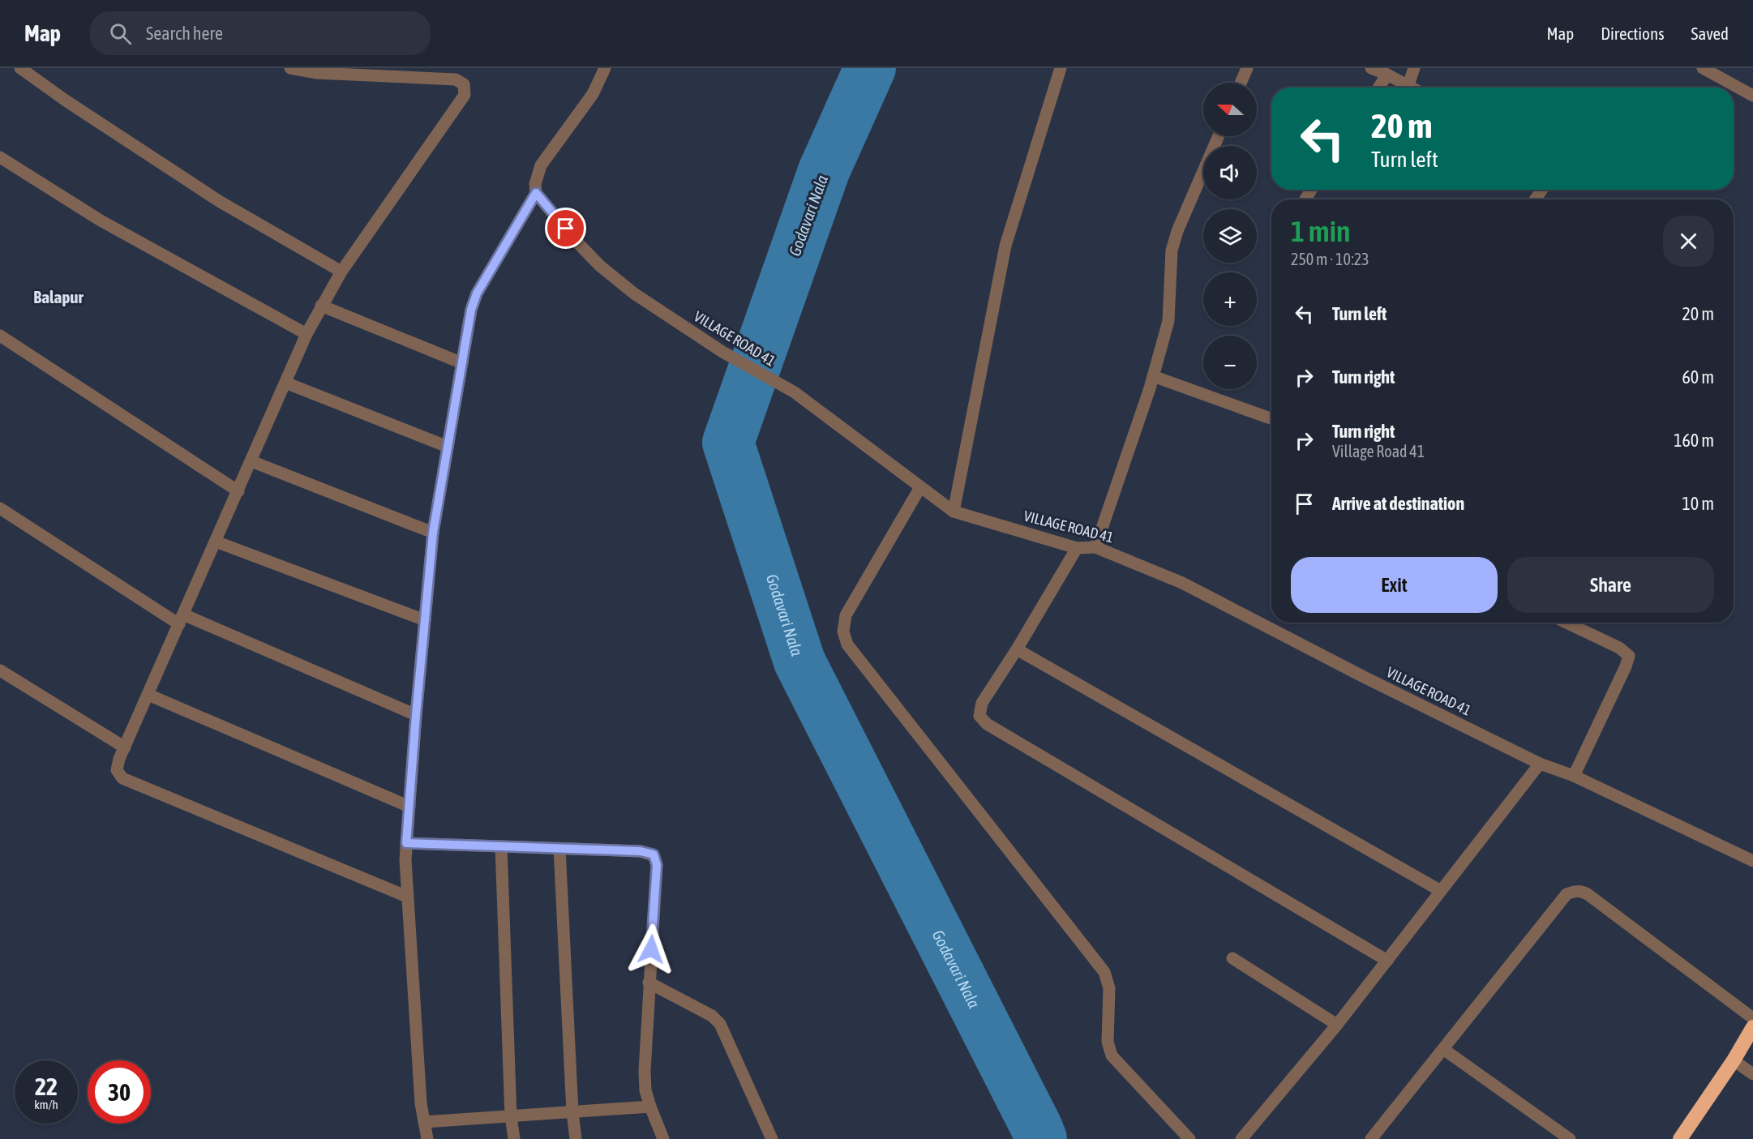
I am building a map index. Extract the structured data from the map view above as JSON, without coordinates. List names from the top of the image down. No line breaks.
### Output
{"streets":{"street":["VILLAGE ROAD 41"]},"districts":["Balapur"],"water":["Godavari Nala"],"north":"left","page":{"header":"Map","search":"Search here","nav":["Map","Directions","Saved"],"map_buttons":["+","−"],"turn":["20 m","Turn left"],"heading":["1 min","250 m · 10:23"],"list":[{"name":"Turn left","value":"20 m"},{"name":"Turn right","value":"60 m"},{"name":"Turn right","note":"Village Road 41","value":"160 m"},{"name":"Arrive at destination","value":"10 m"}],"buttons":["Exit","Share"],"speed":"22 km/h","limit":"30"}}
